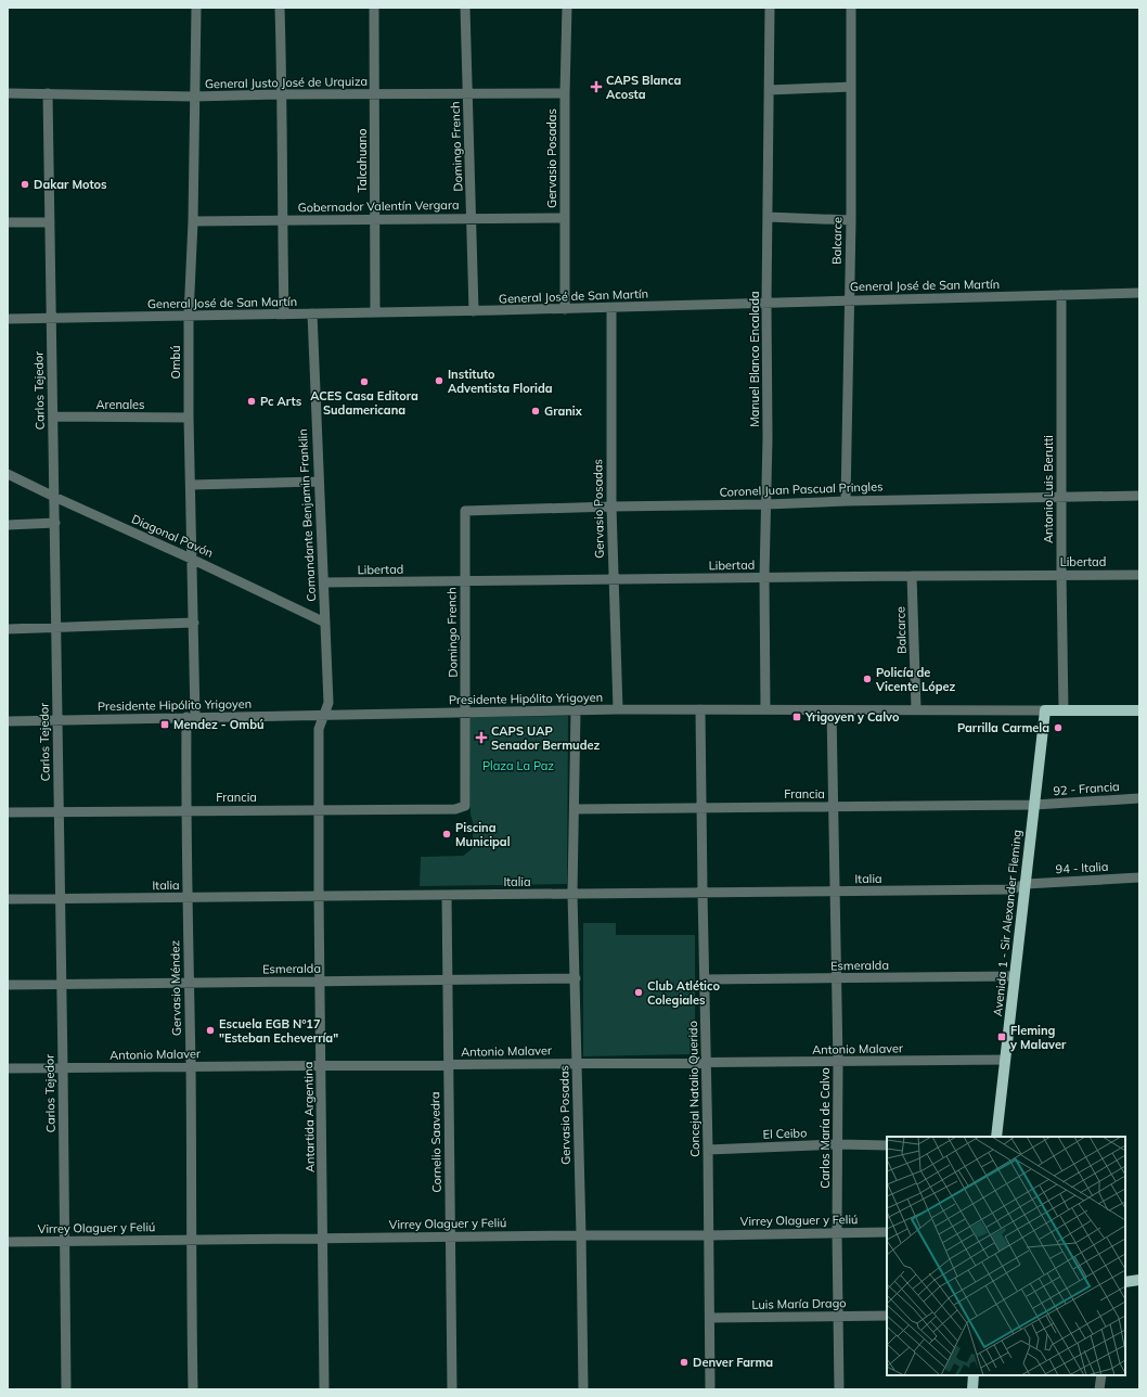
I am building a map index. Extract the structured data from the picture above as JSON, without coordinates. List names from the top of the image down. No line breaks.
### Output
{"streets":{"main road":["Avenida 1 - Sir Alexander Fleming"],"street":["General Justo José de Urquiza","Domingo French","Gervasio Posadas","Talcahuano","Gobernador Valentín Vergara","Balcarce","General José de San Martín","Manuel Blanco Encalada","Ombú","Carlos Tejedor","Arenales","Coronel Juan Pascual Pringles","Antonio Luis Berutti","Comandante Benjamin Franklin","Diagonal Pavón","Libertad","Presidente Hipólito Yrigoyen","92 - Francia","Francia","94 - Italia","Italia","Esmeralda","Gervasio Méndez","Antonio Malaver","Concejal Natalio Querido","Antartida Argentina","Carlos María de Calvo","El Ceibo","Cornelio Saavedra","Virrey Olaguer y Feliú","Luis María Drago"]},"crossings":[["General Justo José de Urquiza","Domingo French"],["General Justo José de Urquiza","Gervasio Posadas"],["General Justo José de Urquiza","Talcahuano"],["General Justo José de Urquiza","Ombú"],["General Justo José de Urquiza","Carlos Tejedor"],["Domingo French","Gobernador Valentín Vergara"],["Domingo French","General José de San Martín"],["Domingo French","Coronel Juan Pascual Pringles"],["Domingo French","Libertad"],["Domingo French","Presidente Hipólito Yrigoyen"],["Domingo French","Francia"],["Gervasio Posadas","Gobernador Valentín Vergara"],["Gervasio Posadas","General José de San Martín"],["Gervasio Posadas","Coronel Juan Pascual Pringles"],["Gervasio Posadas","Libertad"],["Gervasio Posadas","Presidente Hipólito Yrigoyen"],["Gervasio Posadas","Francia"],["Gervasio Posadas","Italia"],["Gervasio Posadas","Esmeralda"],["Gervasio Posadas","Antonio Malaver"],["Gervasio Posadas","Virrey Olaguer y Feliú"],["Talcahuano","Gobernador Valentín Vergara"],["Talcahuano","General José de San Martín"],["Gobernador Valentín Vergara","Ombú"],["Balcarce","General José de San Martín"],["Balcarce","Coronel Juan Pascual Pringles"],["Balcarce","Libertad"],["Balcarce","Presidente Hipólito Yrigoyen"],["General José de San Martín","Manuel Blanco Encalada"],["General José de San Martín","Ombú"],["General José de San Martín","Carlos Tejedor"],["General José de San Martín","Antonio Luis Berutti"],["General José de San Martín","Comandante Benjamin Franklin"],["Manuel Blanco Encalada","Coronel Juan Pascual Pringles"],["Manuel Blanco Encalada","Libertad"],["Manuel Blanco Encalada","Presidente Hipólito Yrigoyen"],["Ombú","Arenales"],["Ombú","Diagonal Pavón"],["Ombú","Presidente Hipólito Yrigoyen"],["Ombú","Gervasio Méndez"],["Carlos Tejedor","Arenales"],["Carlos Tejedor","Diagonal Pavón"],["Carlos Tejedor","Presidente Hipólito Yrigoyen"],["Carlos Tejedor","Francia"],["Carlos Tejedor","Italia"],["Carlos Tejedor","Esmeralda"],["Carlos Tejedor","Antonio Malaver"],["Carlos Tejedor","Virrey Olaguer y Feliú"],["Coronel Juan Pascual Pringles","Antonio Luis Berutti"],["Antonio Luis Berutti","Libertad"],["Comandante Benjamin Franklin","Diagonal Pavón"],["Comandante Benjamin Franklin","Libertad"],["Comandante Benjamin Franklin","Presidente Hipólito Yrigoyen"],["Comandante Benjamin Franklin","Antartida Argentina"],["Presidente Hipólito Yrigoyen","Avenida 1 - Sir Alexander Fleming"],["Presidente Hipólito Yrigoyen","Gervasio Méndez"],["Presidente Hipólito Yrigoyen","Concejal Natalio Querido"],["Presidente Hipólito Yrigoyen","Antartida Argentina"],["Presidente Hipólito Yrigoyen","Carlos María de Calvo"],["92 - Francia","Francia"],["92 - Francia","Avenida 1 - Sir Alexander Fleming"],["Francia","Avenida 1 - Sir Alexander Fleming"],["Francia","Gervasio Méndez"],["Francia","Concejal Natalio Querido"],["Francia","Antartida Argentina"],["Francia","Carlos María de Calvo"],["94 - Italia","Italia"],["94 - Italia","Avenida 1 - Sir Alexander Fleming"],["Italia","Avenida 1 - Sir Alexander Fleming"],["Italia","Gervasio Méndez"],["Italia","Concejal Natalio Querido"],["Italia","Antartida Argentina"],["Italia","Carlos María de Calvo"],["Italia","Cornelio Saavedra"],["Avenida 1 - Sir Alexander Fleming","Esmeralda"],["Avenida 1 - Sir Alexander Fleming","Antonio Malaver"],["Esmeralda","Gervasio Méndez"],["Esmeralda","Concejal Natalio Querido"],["Esmeralda","Antartida Argentina"],["Esmeralda","Carlos María de Calvo"],["Esmeralda","Cornelio Saavedra"],["Gervasio Méndez","Antonio Malaver"],["Gervasio Méndez","Virrey Olaguer y Feliú"],["Antonio Malaver","Concejal Natalio Querido"],["Antonio Malaver","Antartida Argentina"],["Antonio Malaver","Carlos María de Calvo"],["Antonio Malaver","Cornelio Saavedra"],["Concejal Natalio Querido","El Ceibo"],["Concejal Natalio Querido","Virrey Olaguer y Feliú"],["Concejal Natalio Querido","Luis María Drago"],["Antartida Argentina","Virrey Olaguer y Feliú"],["Carlos María de Calvo","El Ceibo"],["Carlos María de Calvo","Virrey Olaguer y Feliú"],["Carlos María de Calvo","Luis María Drago"],["Cornelio Saavedra","Virrey Olaguer y Feliú"]],"parks":["Plaza La Paz"],"places":{"health":["CAPS Blanca Acosta","CAPS UAP Senador Bermudez"],"other":["Dakar Motos","Instituto Adventista Florida","ACES Casa Editora Sudamericana","Pc Arts","Granix","Policía de Vicente López","Parrilla Carmela","Piscina Municipal","Club Atlético Colegiales","Escuela EGB Nº17 \"Esteban Echeverría\"","Denver Farma"],"transit":["Yrigoyen y Calvo","Mendez - Ombú","Fleming y Malaver"]}}
